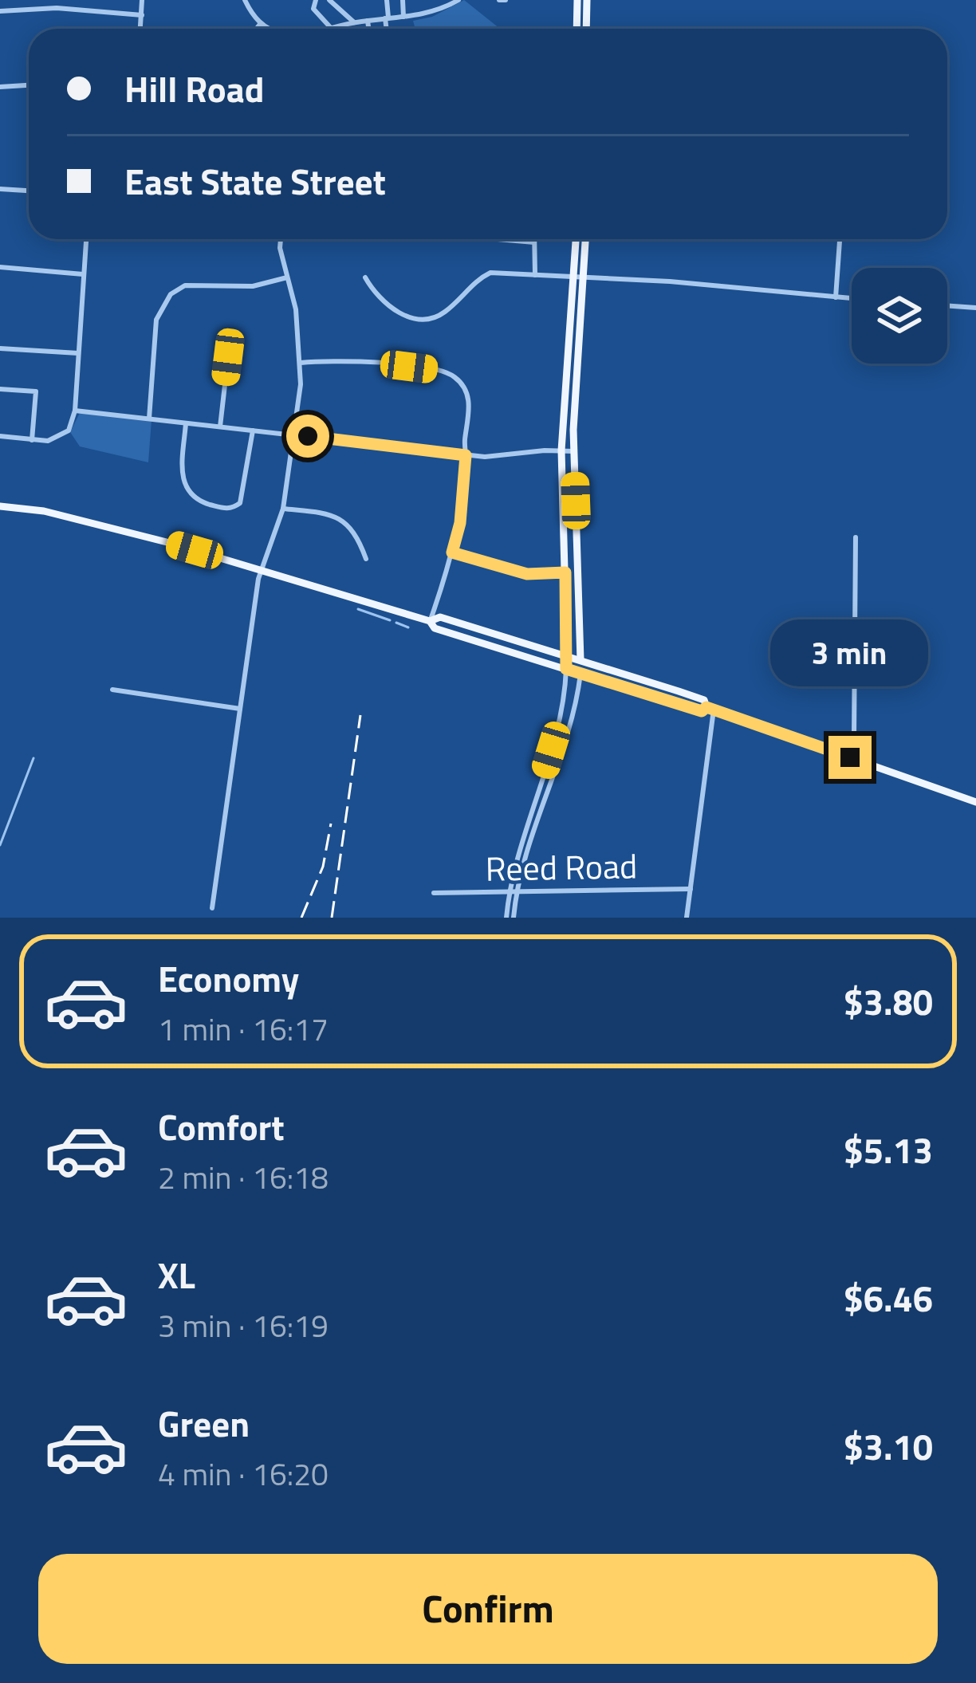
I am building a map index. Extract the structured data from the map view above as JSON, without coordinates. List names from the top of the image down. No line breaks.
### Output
{"streets":{"street":["Reed Road"]},"page":{"banner":["Hill Road","East State Street"],"bubble":"3 min","list":[{"name":"Economy","note":"1 min · 16:17","value":"$3.80"},{"name":"Comfort","note":"2 min · 16:18","value":"$5.13"},{"name":"XL","note":"3 min · 16:19","value":"$6.46"},{"name":"Green","note":"4 min · 16:20","value":"$3.10"}],"buttons":"Confirm"}}
